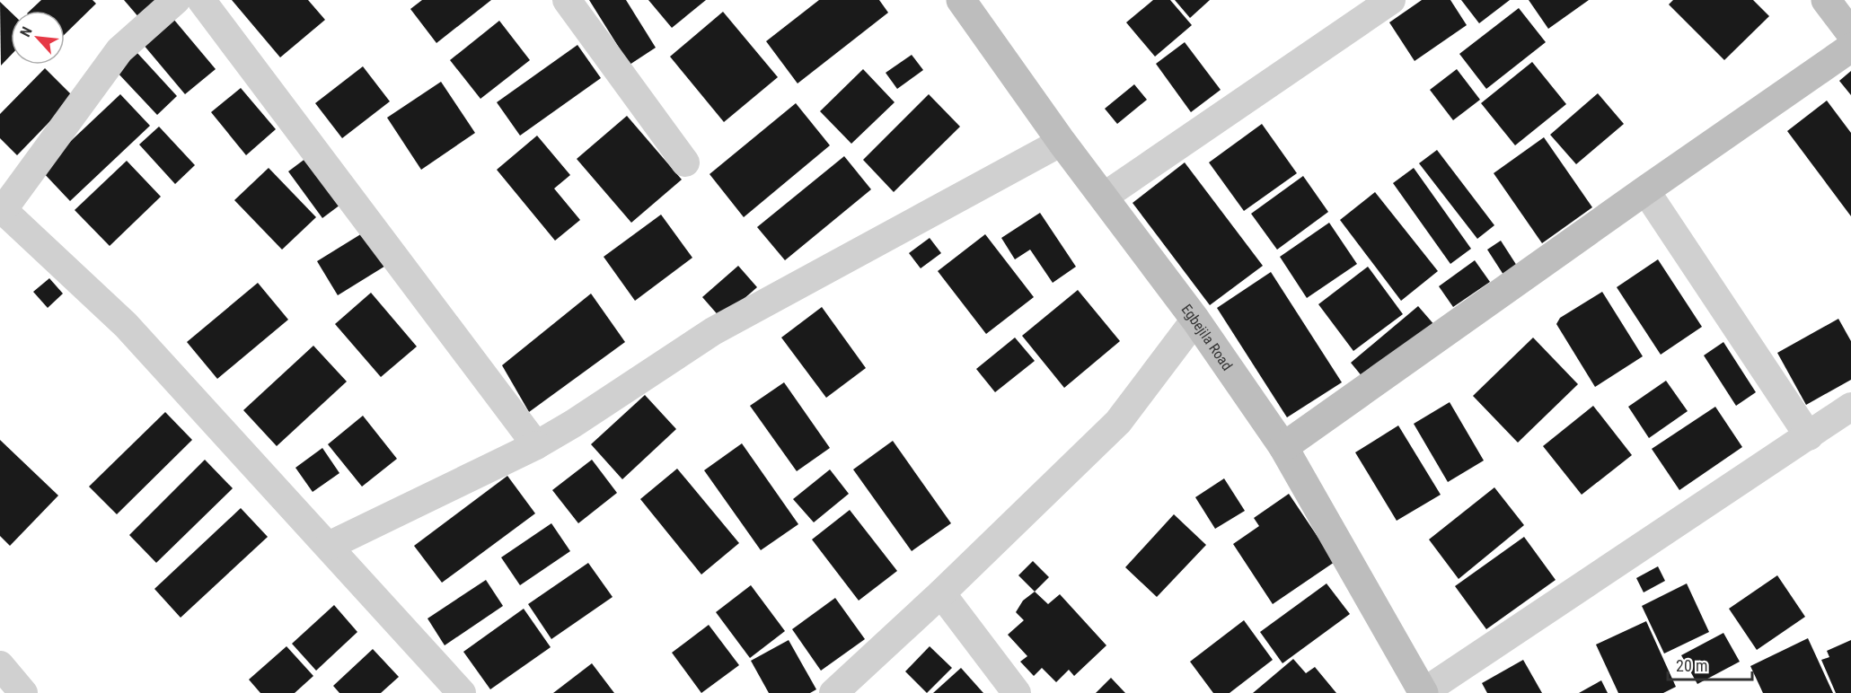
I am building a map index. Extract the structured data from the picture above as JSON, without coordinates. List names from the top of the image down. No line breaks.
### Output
{"streets":{"street":["Egbejila Road"]},"scale_bar":"20 m","north":"top left"}
